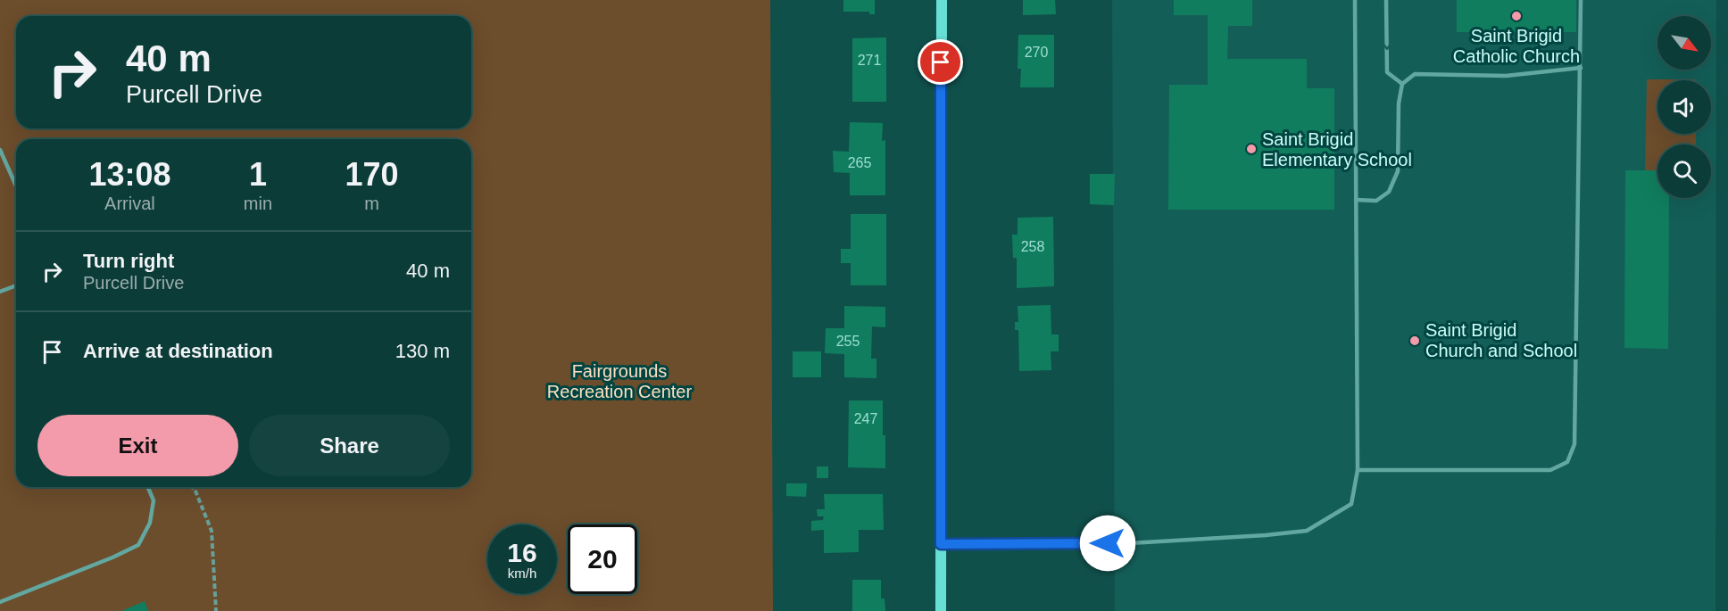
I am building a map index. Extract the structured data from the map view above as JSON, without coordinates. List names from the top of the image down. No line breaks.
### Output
{"parks":["Fairgrounds Recreation Center"],"places":["Saint Brigid Catholic Church","Saint Brigid Elementary School","Saint Brigid Church and School"],"house_numbers":["270","271","265","258","255","247"],"north":"bottom right","page":{"turn":["40 m","Purcell Drive"],"eta":["13:08","Arrival","1","min","170","m"],"list":[{"name":"Turn right","note":"Purcell Drive","value":"40 m"},{"name":"Arrive at destination","value":"130 m"}],"buttons":["Exit","Share"],"speed":"16 km/h","limit":"20"}}
